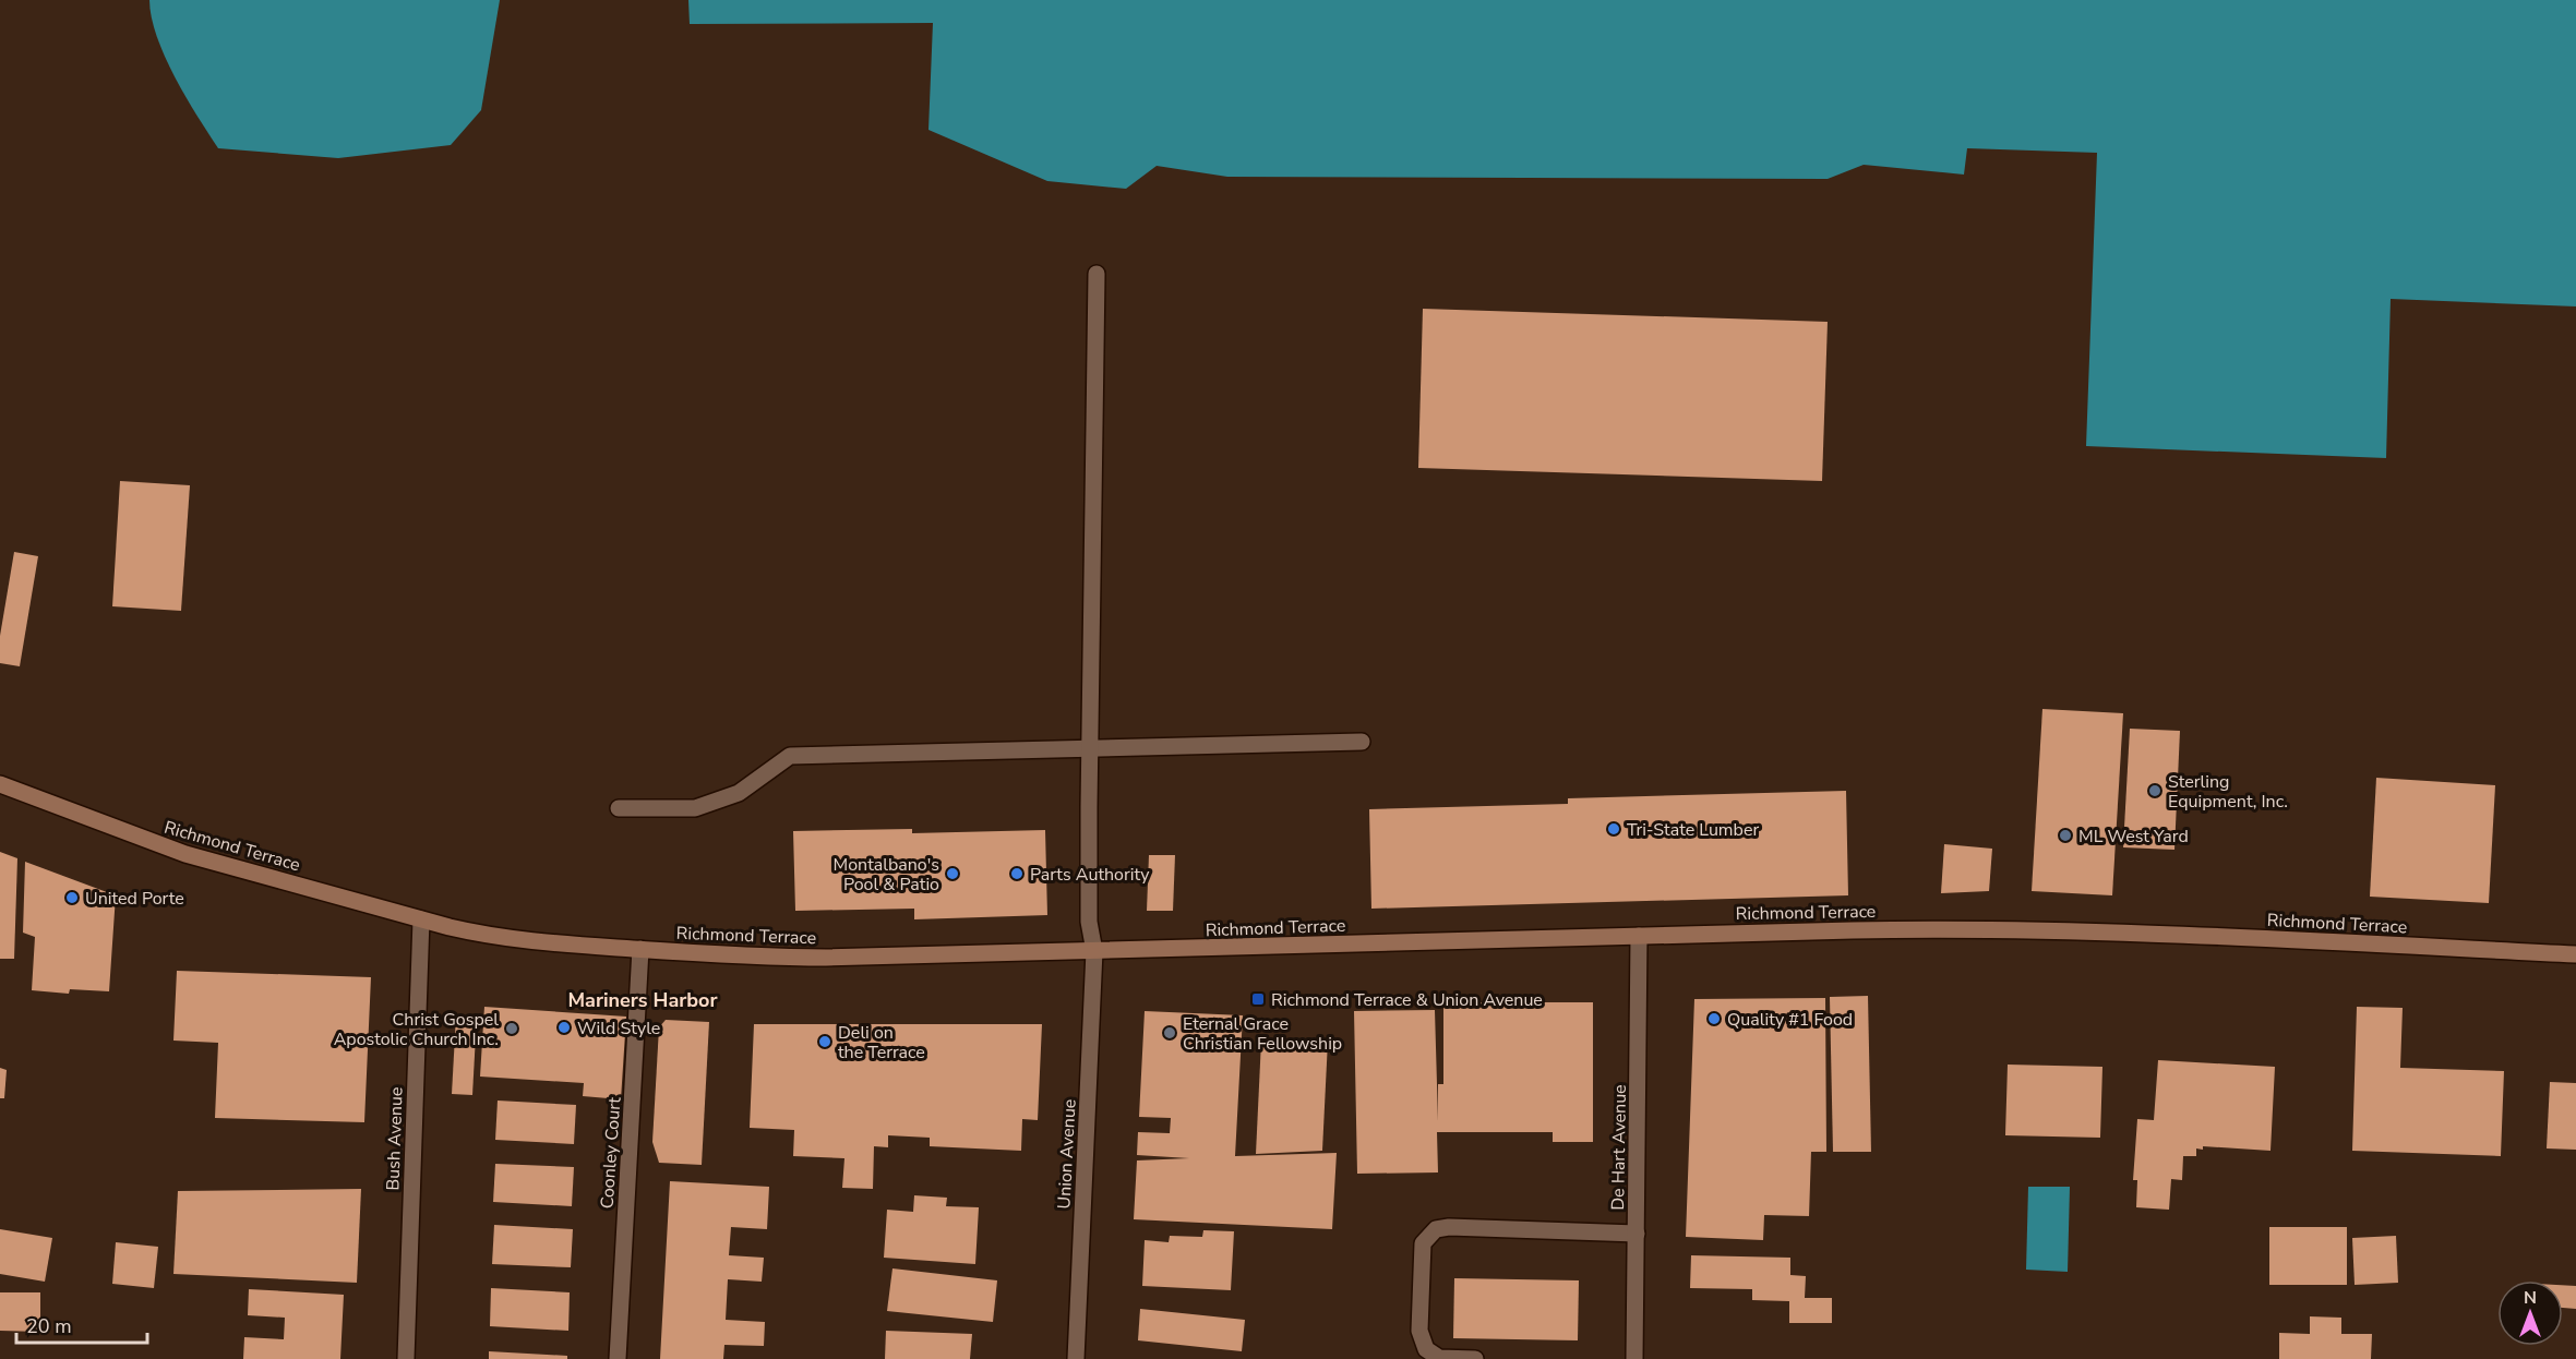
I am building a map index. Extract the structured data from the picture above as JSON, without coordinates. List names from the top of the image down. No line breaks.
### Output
{"streets":{"main road":["Richmond Terrace"],"street":["Bush Avenue","De Hart Avenue","Coonley Court","Union Avenue"]},"crossings":[["Richmond Terrace","Bush Avenue"],["Richmond Terrace","De Hart Avenue"],["Richmond Terrace","Coonley Court"],["Richmond Terrace","Union Avenue"]],"districts":["Mariners Harbor"],"places":{"other":["Sterling Equipment, Inc.","Tri-State Lumber","ML West Yard","Montalbano's Pool & Patio","Parts Authority","United Porte","Quality #1 Food","Wild Style","Christ Gospel Apostolic Church Inc.","Eternal Grace Christian Fellowship","Deli on the Terrace"],"transit":["Richmond Terrace & Union Avenue"]},"scale_bar":"20 m","north":"top"}
